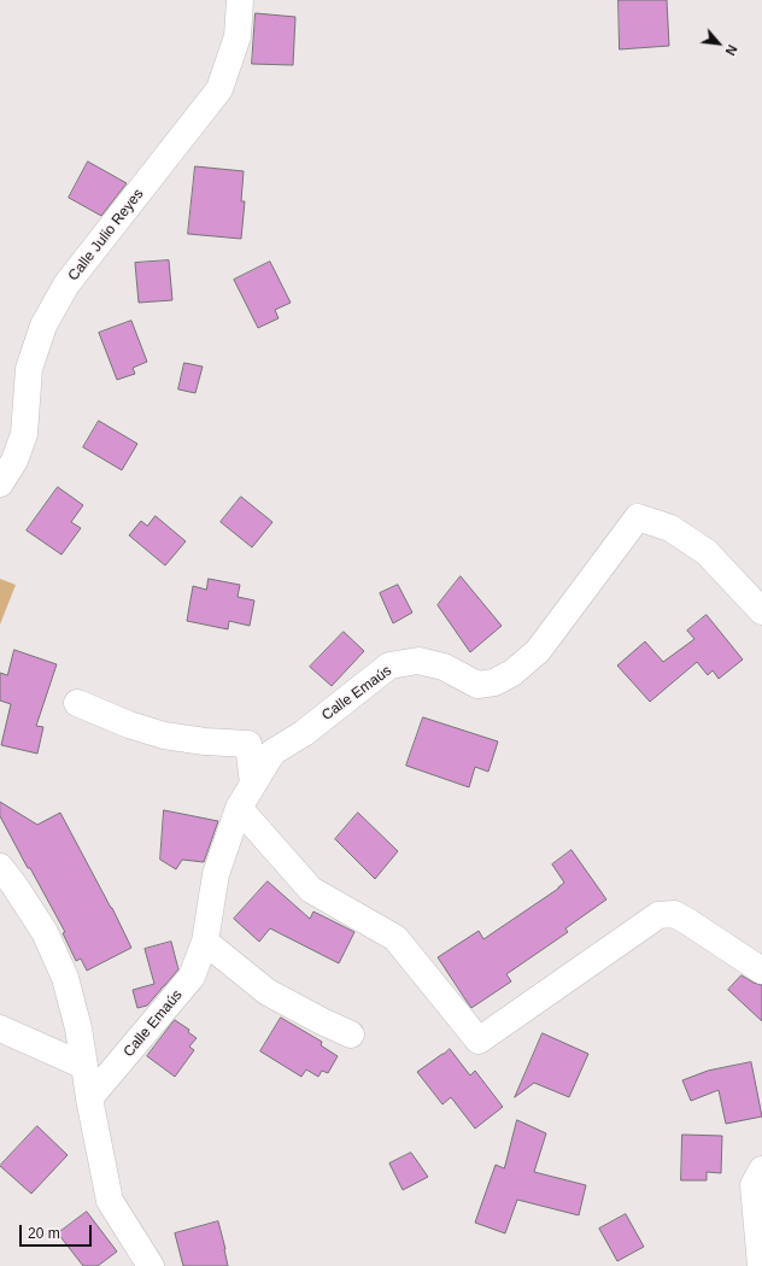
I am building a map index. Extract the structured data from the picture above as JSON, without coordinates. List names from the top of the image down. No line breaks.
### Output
{"streets":{"street":["Calle Julio Reyes","Calle Emaús"]},"scale_bar":"20 m","north":"bottom right"}
